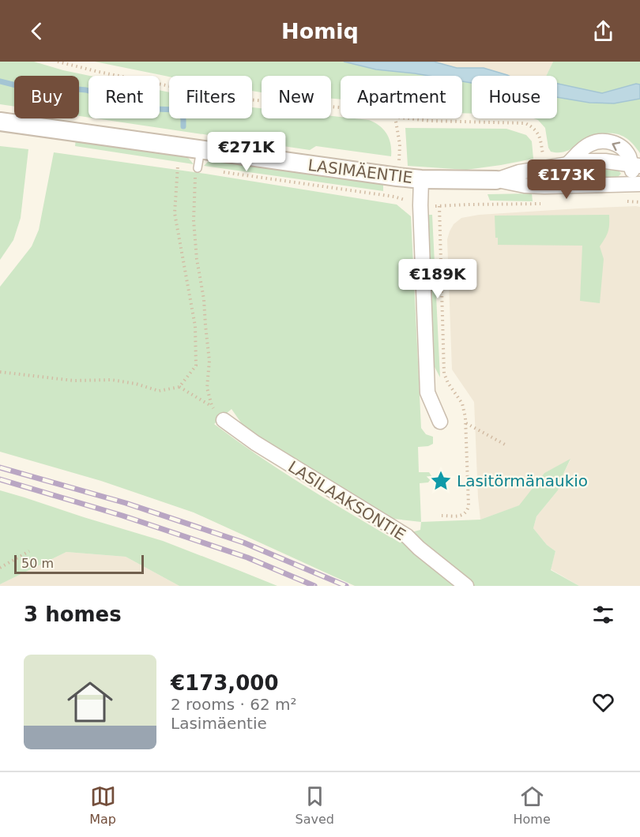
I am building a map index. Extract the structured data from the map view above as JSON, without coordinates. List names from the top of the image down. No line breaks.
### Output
{"streets":{"street":["LASIMÄENTIE","LASILAAKSONTIE"]},"places":{"place":["Lasitörmänaukio"]},"scale_bar":"50 m","page":{"header":"Homiq","chip":["Buy","Rent","Filters","New","Apartment","House"],"price":["€271K","€173K","€189K"],"scale":"50 m","heading":"3 homes","list":[{"name":"€173,000","note":"2 rooms · 62 m² · Lasimäentie"}],"tabs":["Map","Saved","Home"]}}
